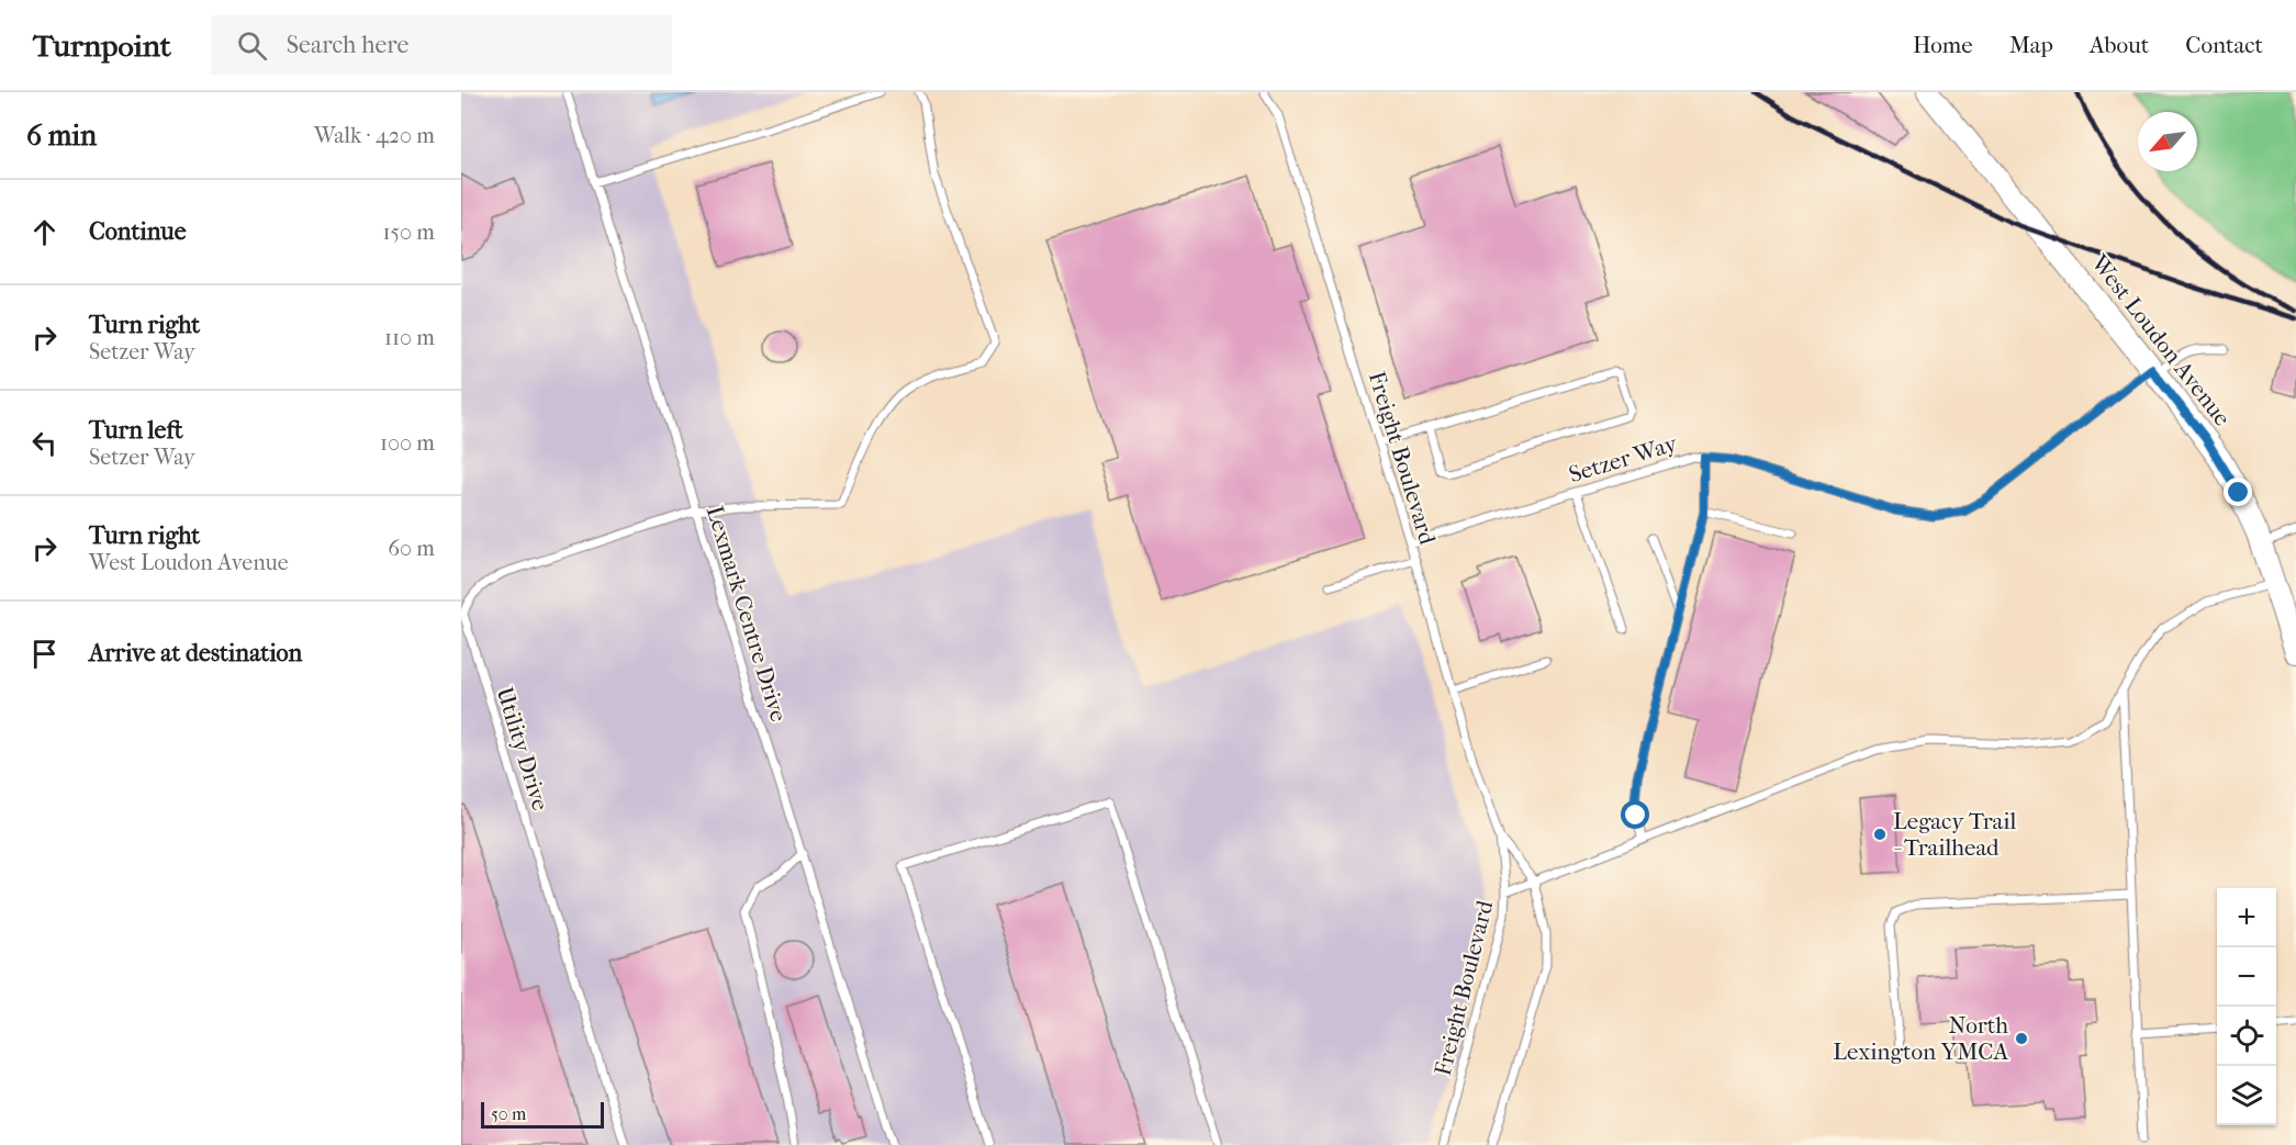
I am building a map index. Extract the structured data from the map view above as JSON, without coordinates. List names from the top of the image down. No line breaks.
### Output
{"streets":{"main road":["West Loudon Avenue"],"lane":["Freight Boulevard","Setzer Way","Lexmark Centre Drive","Utility Drive"]},"crossings":[["West Loudon Avenue","Setzer Way"],["Freight Boulevard","Setzer Way"]],"places":["Legacy Trail - Trailhead","North Lexington YMCA"],"scale_bar":"50 m","north":"bottom left","page":{"header":"Turnpoint","search":"Search here","nav":["Home","Map","About","Contact"],"heading":["6 min","Walk · 420 m"],"list":[["Continue","150 m"],["Turn right","Setzer Way","110 m"],["Turn left","Setzer Way","100 m"],["Turn right","West Loudon Avenue","60 m"],"Arrive at destination"],"map_buttons":["+","−"],"scale":"50 m"}}
